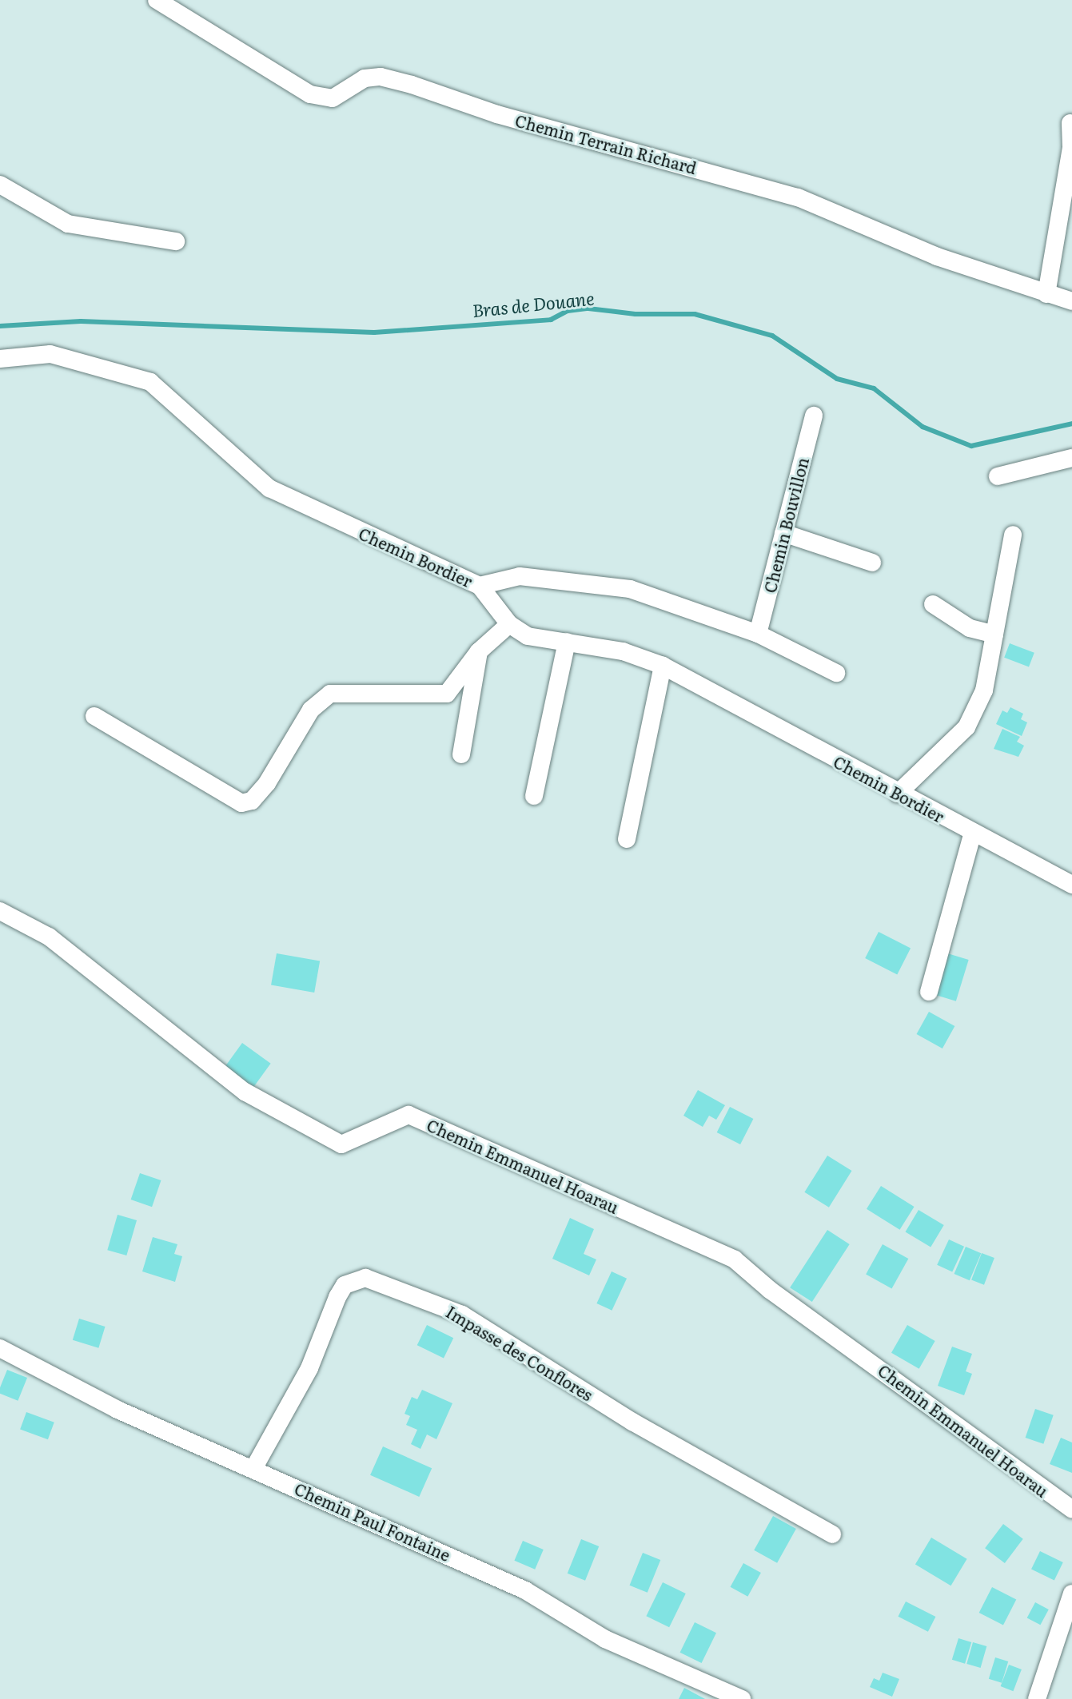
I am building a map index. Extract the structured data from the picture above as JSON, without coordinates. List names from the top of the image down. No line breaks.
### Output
{"streets":{"street":["Chemin Terrain Richard","Chemin Bouvillon","Chemin Bordier","Chemin Emmanuel Hoarau","Impasse des Conflores","Chemin Paul Fontaine"]},"crossings":[["Impasse des Conflores","Chemin Paul Fontaine"]],"water":["Bras de Douane"]}
